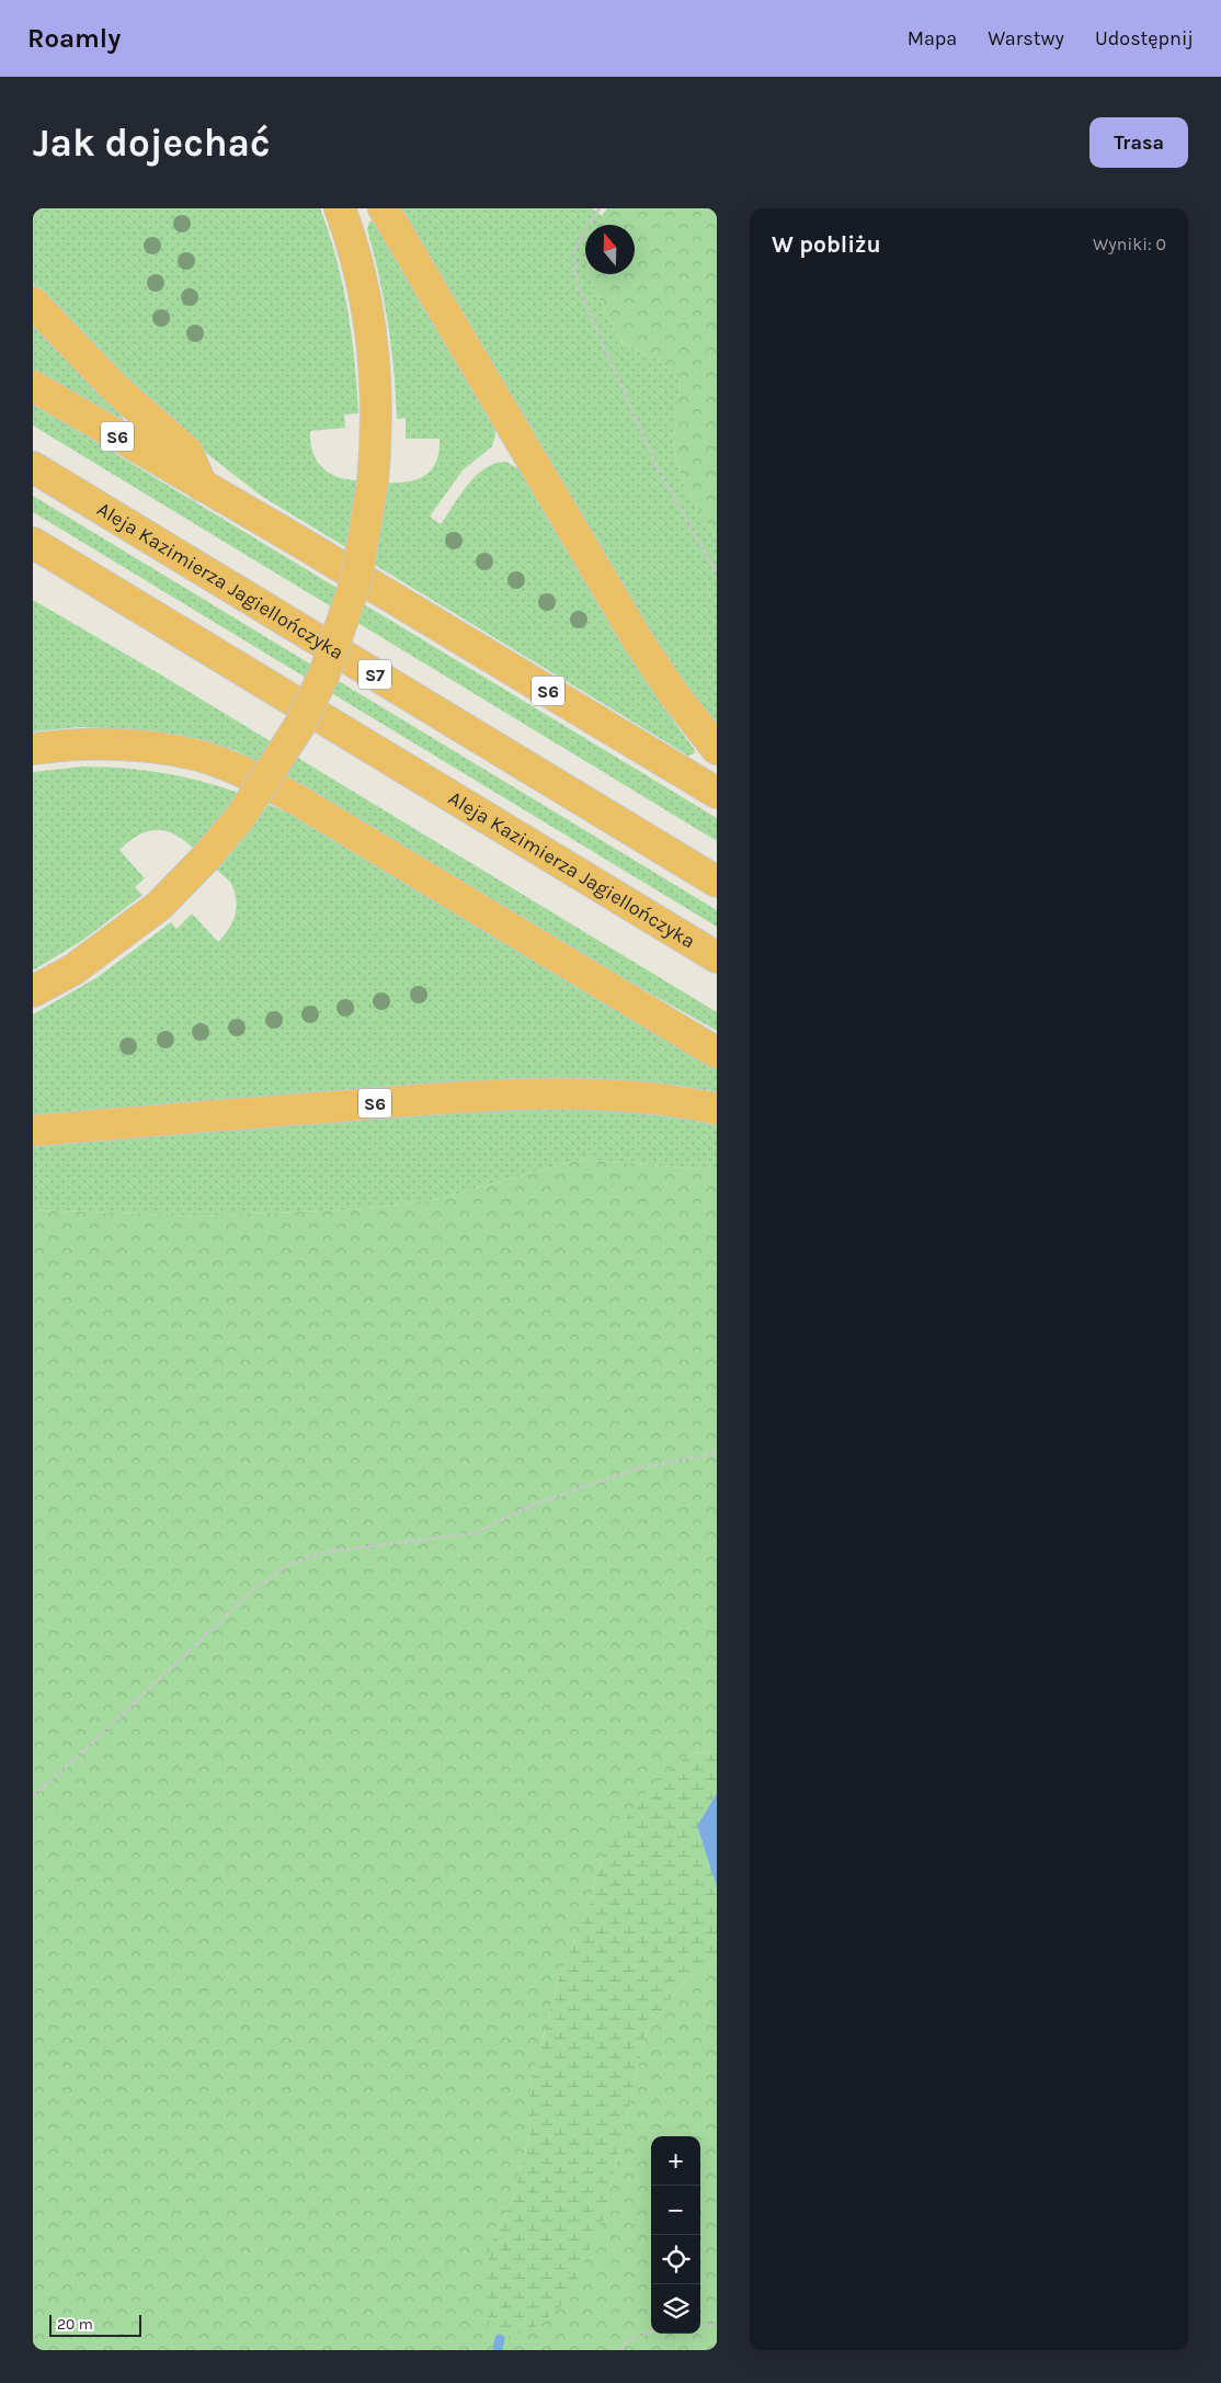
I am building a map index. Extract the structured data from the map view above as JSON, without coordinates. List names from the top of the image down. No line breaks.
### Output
{"streets":{"highway":["S6","Aleja Kazimierza Jagiellończyka","S7"]},"scale_bar":"20 m","north":"top","page":{"header":"Roamly","nav":["Mapa","Warstwy","Udostępnij"],"buttons":"Trasa","title":"Jak dojechać","heading":["W pobliżu","Wyniki: 0"],"map_buttons":["+","−"],"scale":"20 m"}}
